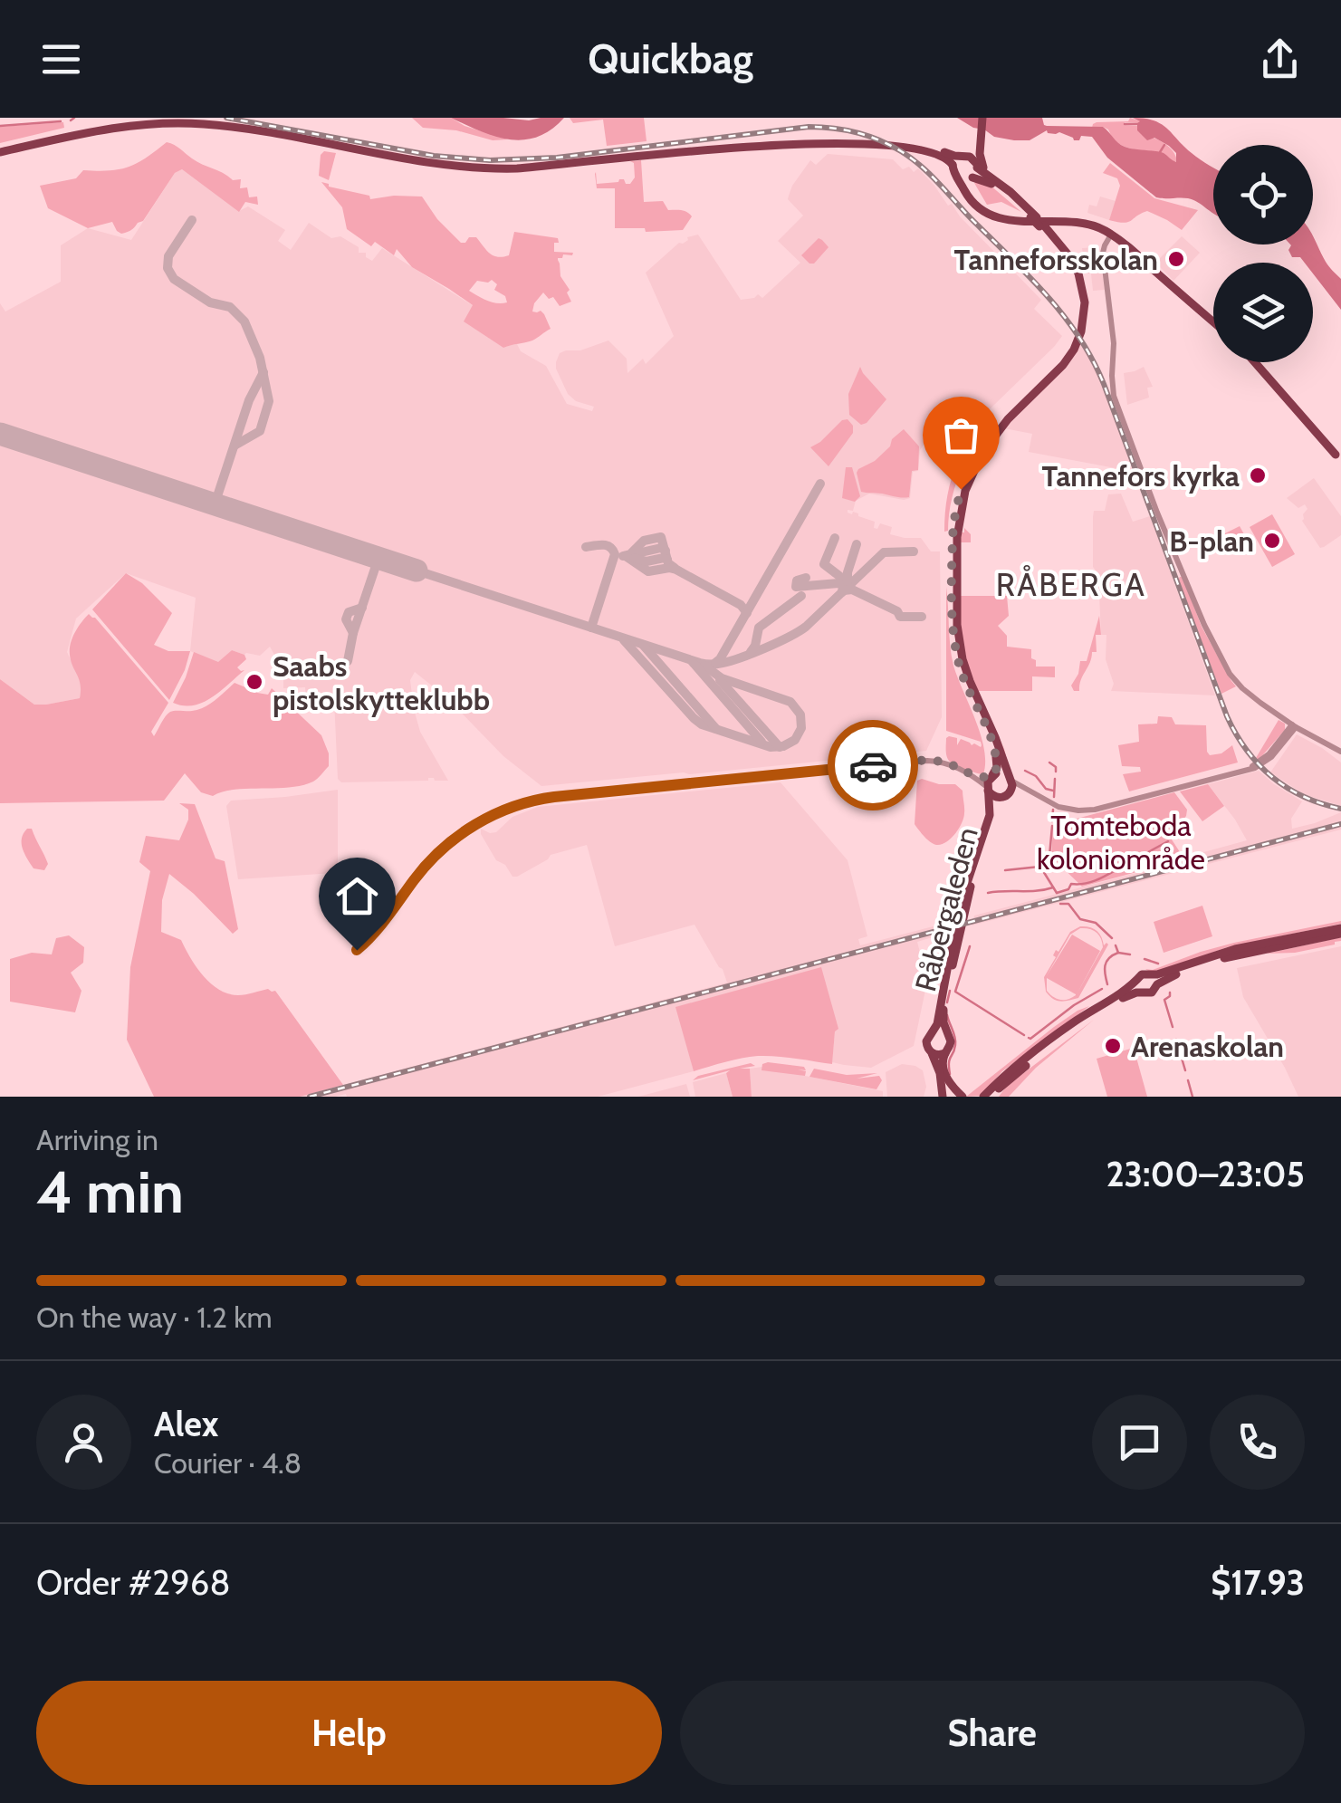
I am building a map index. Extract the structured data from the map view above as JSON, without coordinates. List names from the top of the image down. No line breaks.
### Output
{"streets":{"main road":["Råbergaleden"]},"districts":["RÅBERGA"],"parks":["Tomteboda koloniområde"],"places":["Tanneforsskolan","Tannefors kyrka","B-plan","Saabs pistolskytteklubb","Arenaskolan"],"page":{"header":"Quickbag","heading":["4 min","Arriving in","23:00–23:05"],"panel":["Alex","Courier · 4.8","Order #2968","$17.93"],"bar":"On the way · 1.2 km","buttons":["Help","Share"]}}
